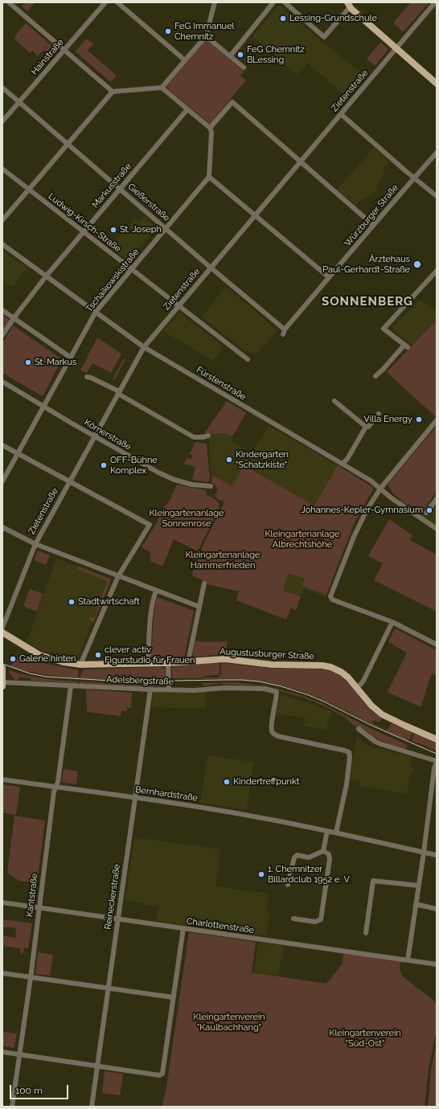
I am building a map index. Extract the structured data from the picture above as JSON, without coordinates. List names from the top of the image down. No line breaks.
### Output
{"streets":{"main road":["Augustusburger Straße"],"street":["Hainstraße","Zietenstraße","Markusstraße","Gießerstraße","Würzburger Straße","Ludwig-Kirsch-Straße","Tschaikowskistraße","Fürstenstraße","Körnerstraße","Adelsbergstraße","Bernhardstraße","Kantstraße","Reineckerstraße","Charlottenstraße"]},"crossings":[["Hainstraße","Gießerstraße"],["Zietenstraße","Gießerstraße"],["Zietenstraße","Ludwig-Kirsch-Straße"],["Zietenstraße","Fürstenstraße"],["Zietenstraße","Körnerstraße"],["Markusstraße","Gießerstraße"],["Markusstraße","Ludwig-Kirsch-Straße"],["Markusstraße","Fürstenstraße"],["Gießerstraße","Würzburger Straße"],["Gießerstraße","Tschaikowskistraße"],["Ludwig-Kirsch-Straße","Tschaikowskistraße"],["Tschaikowskistraße","Fürstenstraße"],["Tschaikowskistraße","Körnerstraße"],["Adelsbergstraße","Bernhardstraße"],["Adelsbergstraße","Kantstraße"],["Adelsbergstraße","Reineckerstraße"],["Bernhardstraße","Kantstraße"],["Bernhardstraße","Reineckerstraße"],["Kantstraße","Charlottenstraße"],["Reineckerstraße","Charlottenstraße"]],"districts":["SONNENBERG"],"parks":["Kleingartenanlage Sonnenrose","Kleingartenanlage Albrechtshöhe","Kleingartenanlage Hammerfrieden","Kleingartenverein \"Kaulbachhang\"","Kleingartenverein \"Süd-Ost\""],"places":["Lessing-Grundschule","FeG Immanuel Chemnitz","FeG Chemnitz BLessing","St. Joseph","Ärztehaus Paul-Gerhardt-Straße","St. Markus","Villa Energy","Kindergarten \"Schatzkiste\"","OFF-Bühne Komplex","Johannes-Kepler-Gymnasium","Stadtwirtschaft","clever activ Figurstudio für Frauen","Galerie hinten","Kindertreffpunkt","1. Chemnitzer Billardclub 1952 e. V."],"scale_bar":"100 m"}
